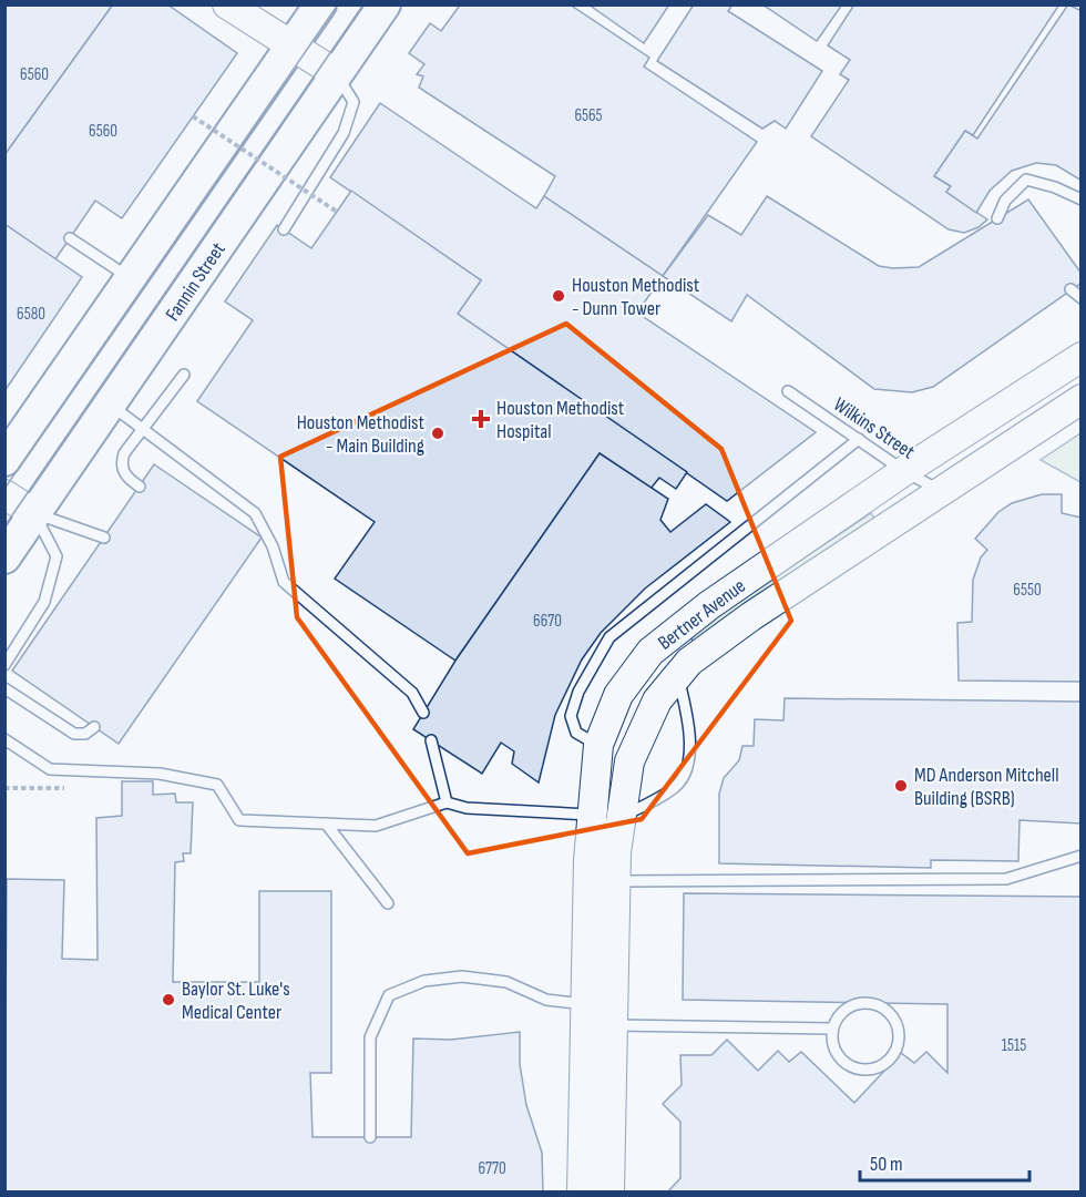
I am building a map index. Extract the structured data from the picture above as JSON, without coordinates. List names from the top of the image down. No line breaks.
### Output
{"streets":{"main road":["Fannin Street"],"street":["Bertner Avenue"],"lane":["Wilkins Street"]},"crossings":[["Wilkins Street","Bertner Avenue"]],"places":{"other":["Houston Methodist - Dunn Tower","Houston Methodist - Main Building","MD Anderson Mitchell Building (BSRB)","Baylor St. Luke's Medical Center"],"health":["Houston Methodist Hospital"]},"house_numbers":["6560","6565","6560","6580","6550","6670","1515","6770"],"scale_bar":"50 m"}
